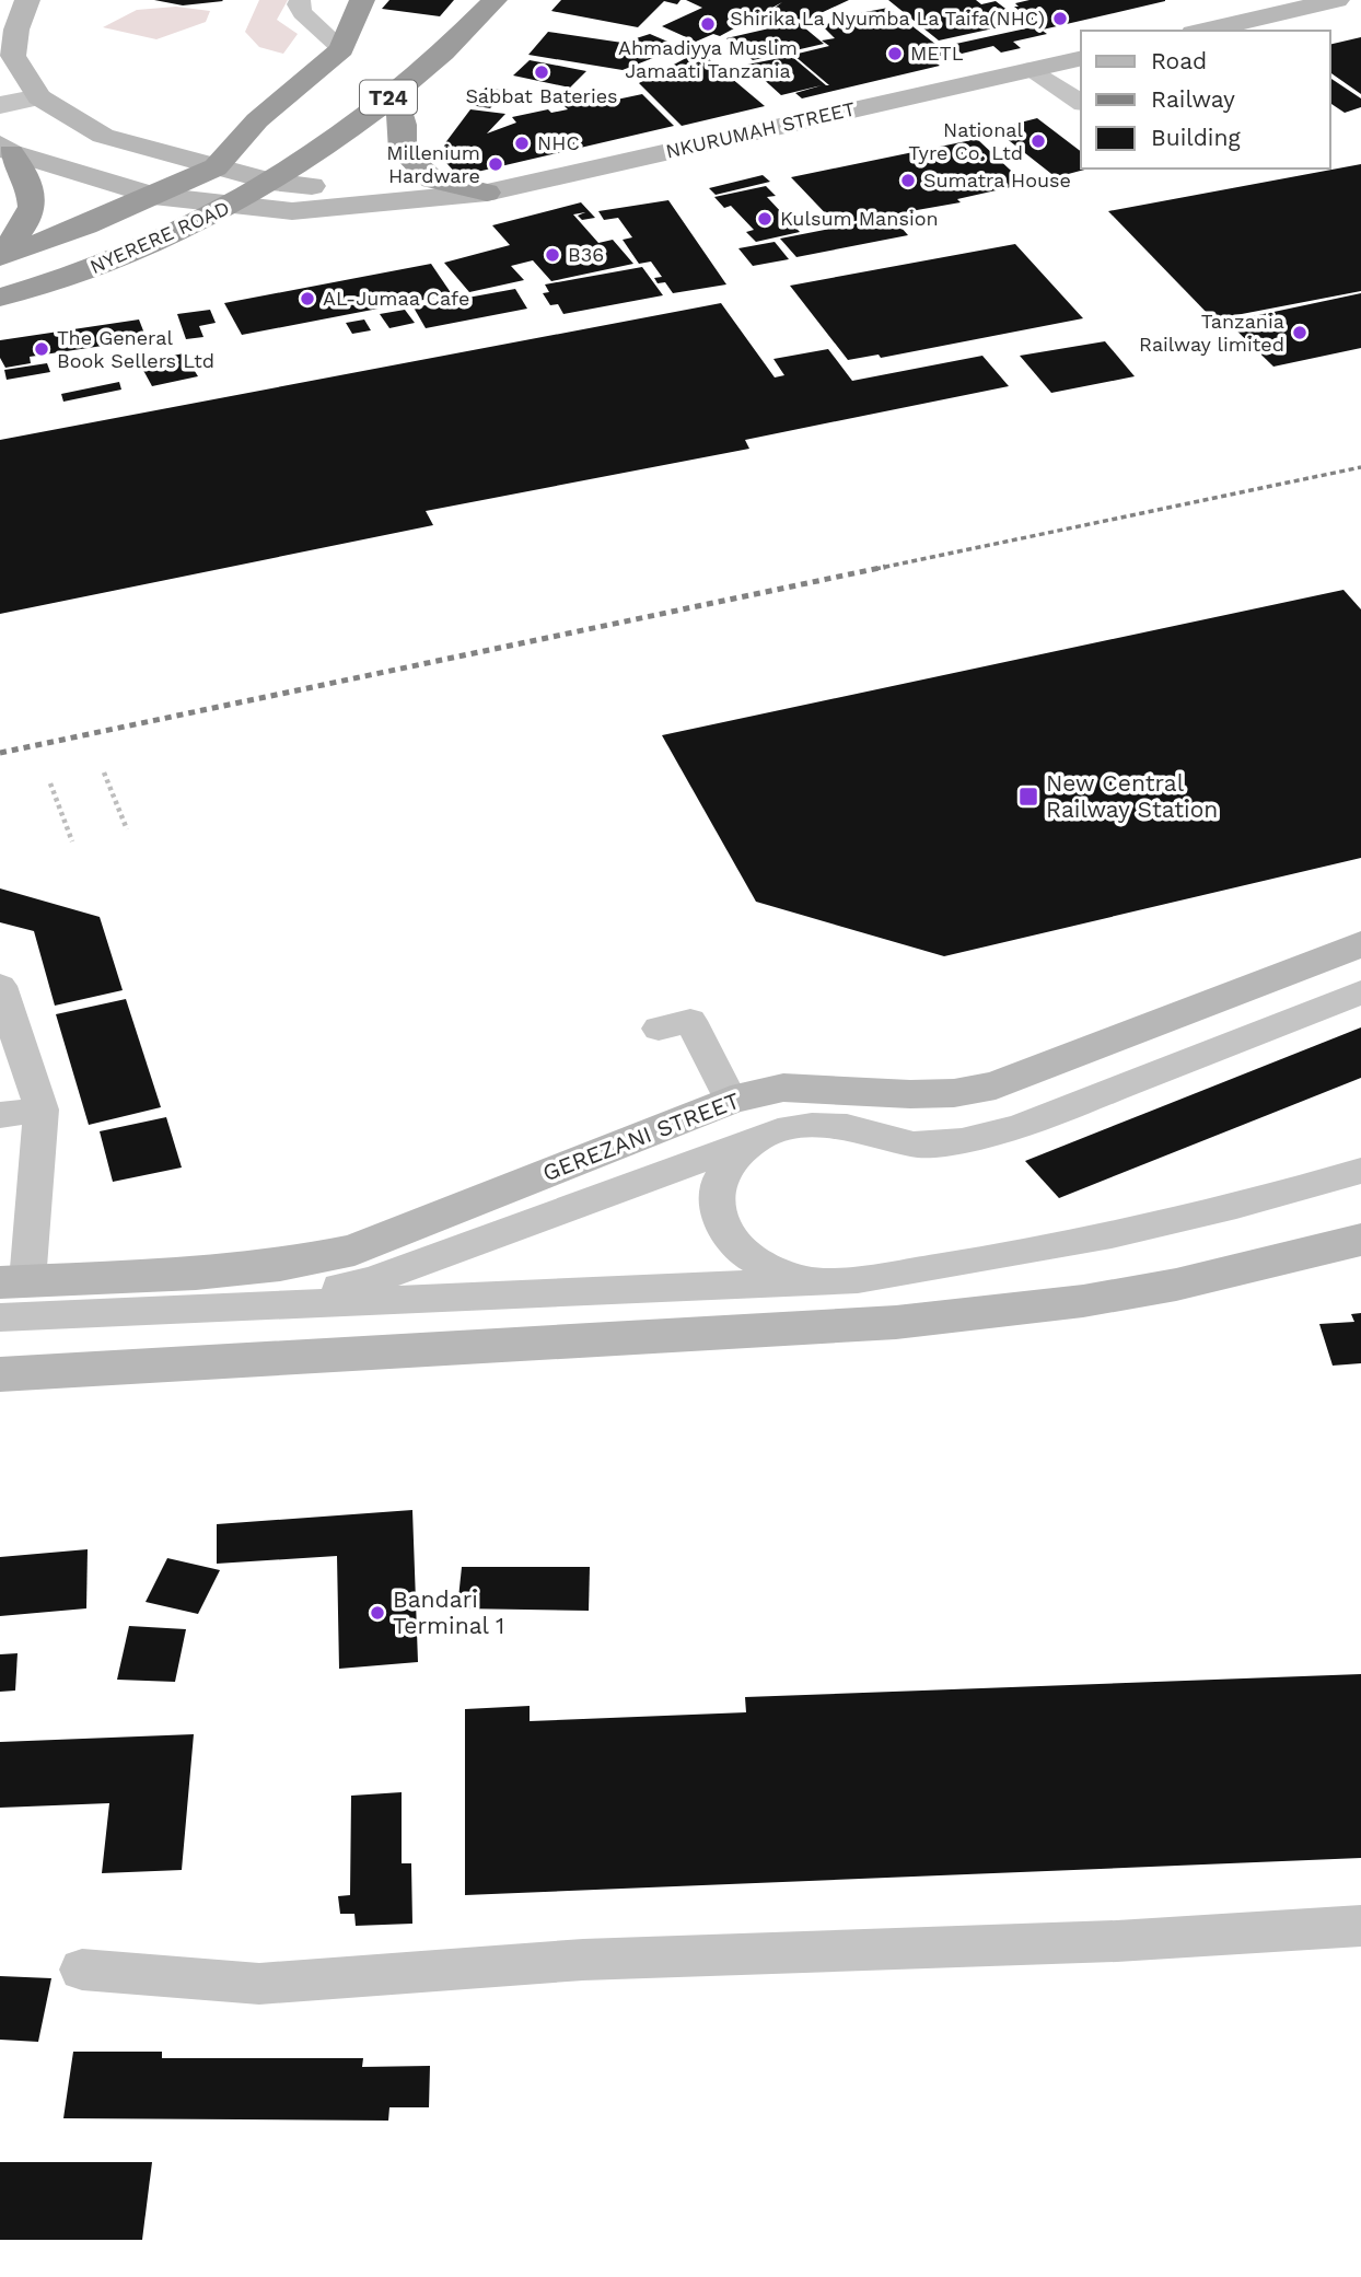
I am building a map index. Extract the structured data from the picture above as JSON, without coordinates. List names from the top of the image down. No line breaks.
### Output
{"streets":{"highway":["T24","NYERERE ROAD"],"main road":["NKURUMAH STREET","GEREZANI STREET"]},"crossings":[["T24","NKURUMAH STREET"],["T24","NYERERE ROAD"],["NKURUMAH STREET","NYERERE ROAD"]],"places":{"other":["Shirika La Nyumba La Taifa(NHC)","Ahmadiyya Muslim Jamaati Tanzania","METL","Sabbat Bateries","National Tyre Co. Ltd","NHC","Millenium Hardware","Sumatra House","Kulsum Mansion","B36","AL-Jumaa Cafe","Tanzania Railway limited","The General Book Sellers Ltd","Bandari Terminal 1"],"transit":["New Central Railway Station"]},"legend":["Road","Railway","Building"]}
